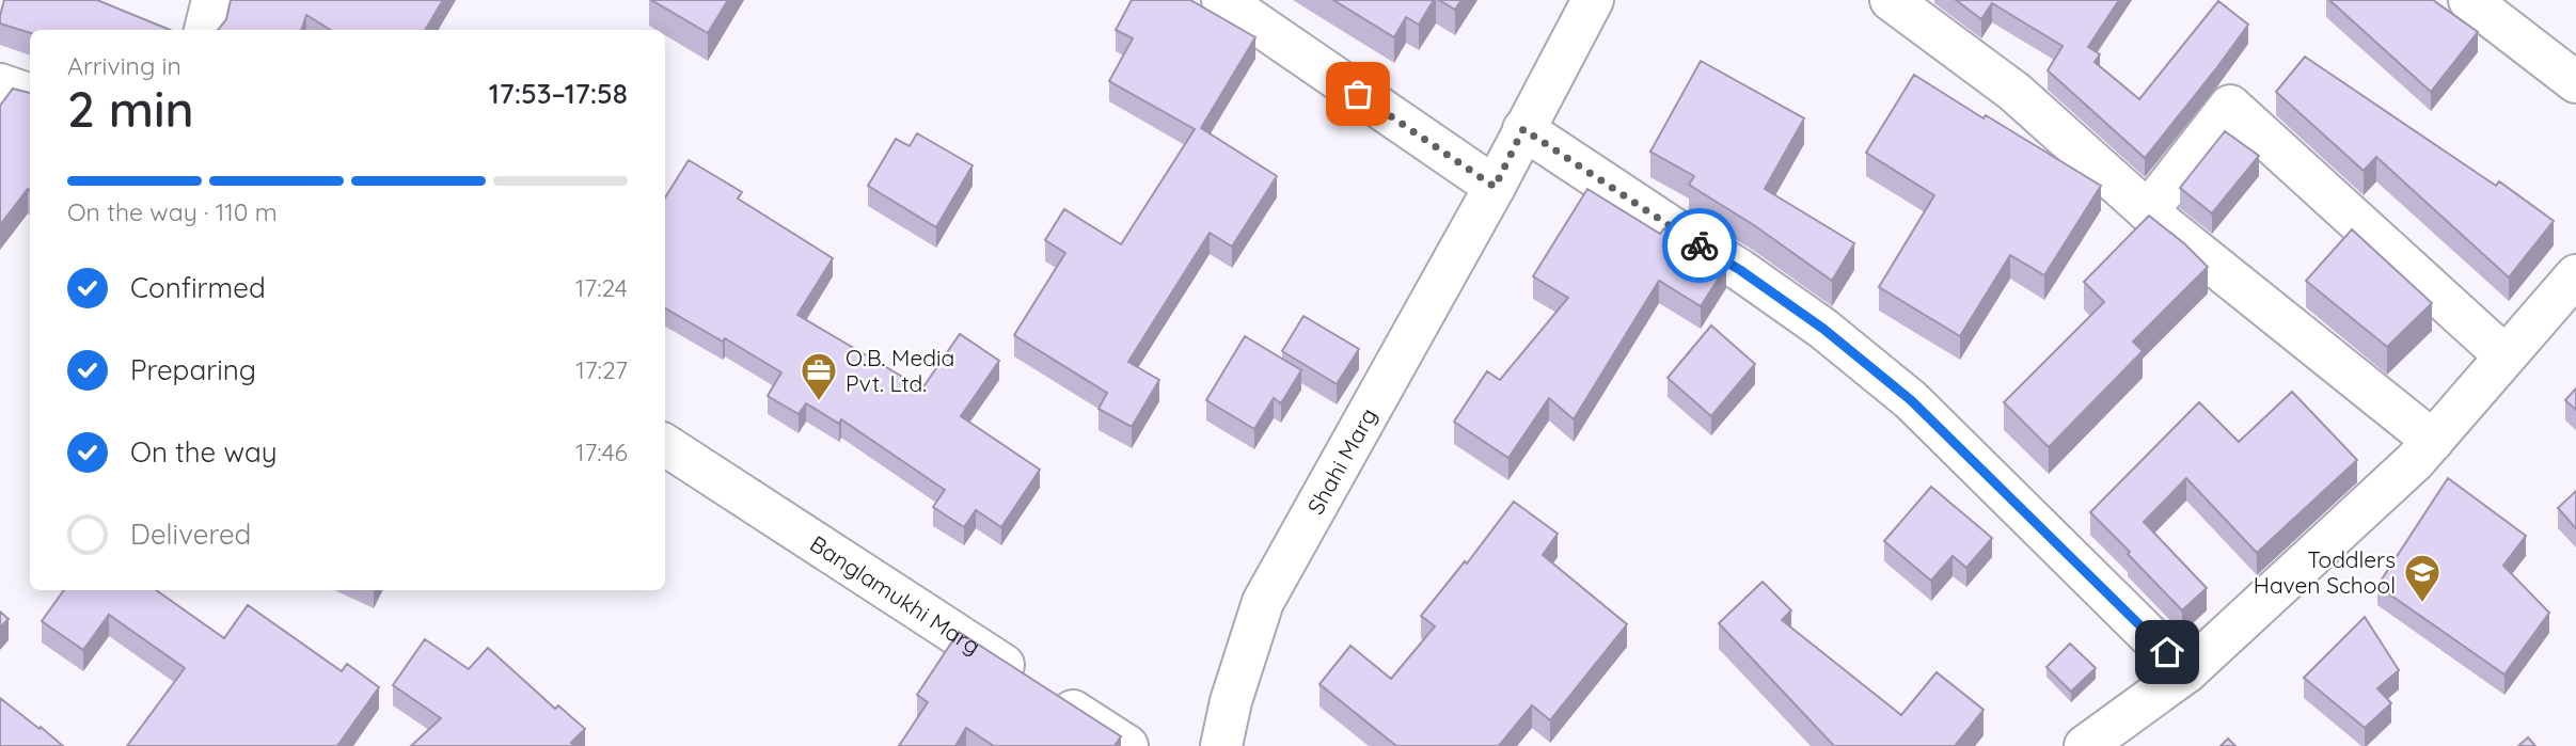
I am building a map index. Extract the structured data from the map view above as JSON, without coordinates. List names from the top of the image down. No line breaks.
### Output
{"streets":{"street":["Shahi Marg","Banglamukhi Marg"]},"places":{"office":["O.B. Media Pvt. Ltd."],"school or university":["Toddlers Haven School"]},"page":{"heading":["2 min","Arriving in","17:53–17:58"],"bar":"On the way · 110 m","list":[["Confirmed","17:24"],["Preparing","17:27"],["On the way","17:46"],"Delivered"]}}
